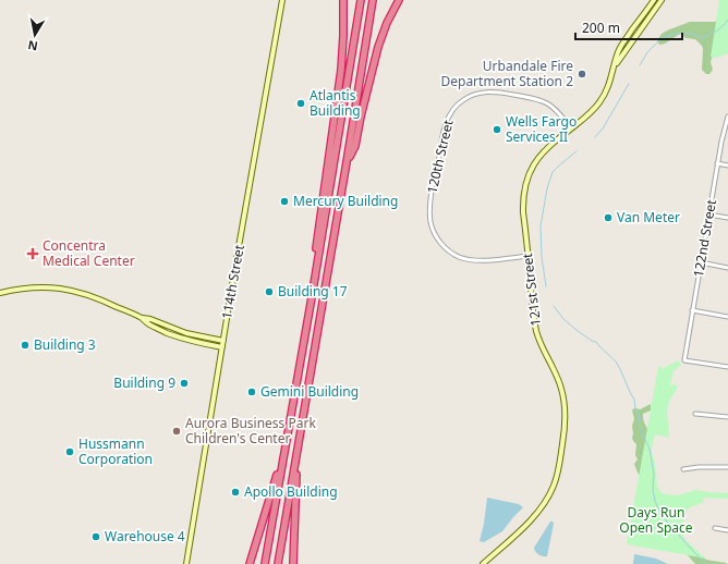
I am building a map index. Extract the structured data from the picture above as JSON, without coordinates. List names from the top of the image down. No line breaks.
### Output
{"streets":{"street":["120th Street","122nd Street","114th Street","121st Street"]},"crossings":[["120th Street","121st Street"]],"parks":["Days Run Open Space"],"places":{"other":["Urbandale Fire Department Station 2","Atlantis Building","Wells Fargo Services II","Mercury Building","Van Meter","Building 17","Building 3","Building 9","Gemini Building","Aurora Business Park Children's Center","Hussmann Corporation","Apollo Building","Warehouse 4"],"health":["Concentra Medical Center"]},"scale_bar":"200 m","north":"bottom"}
